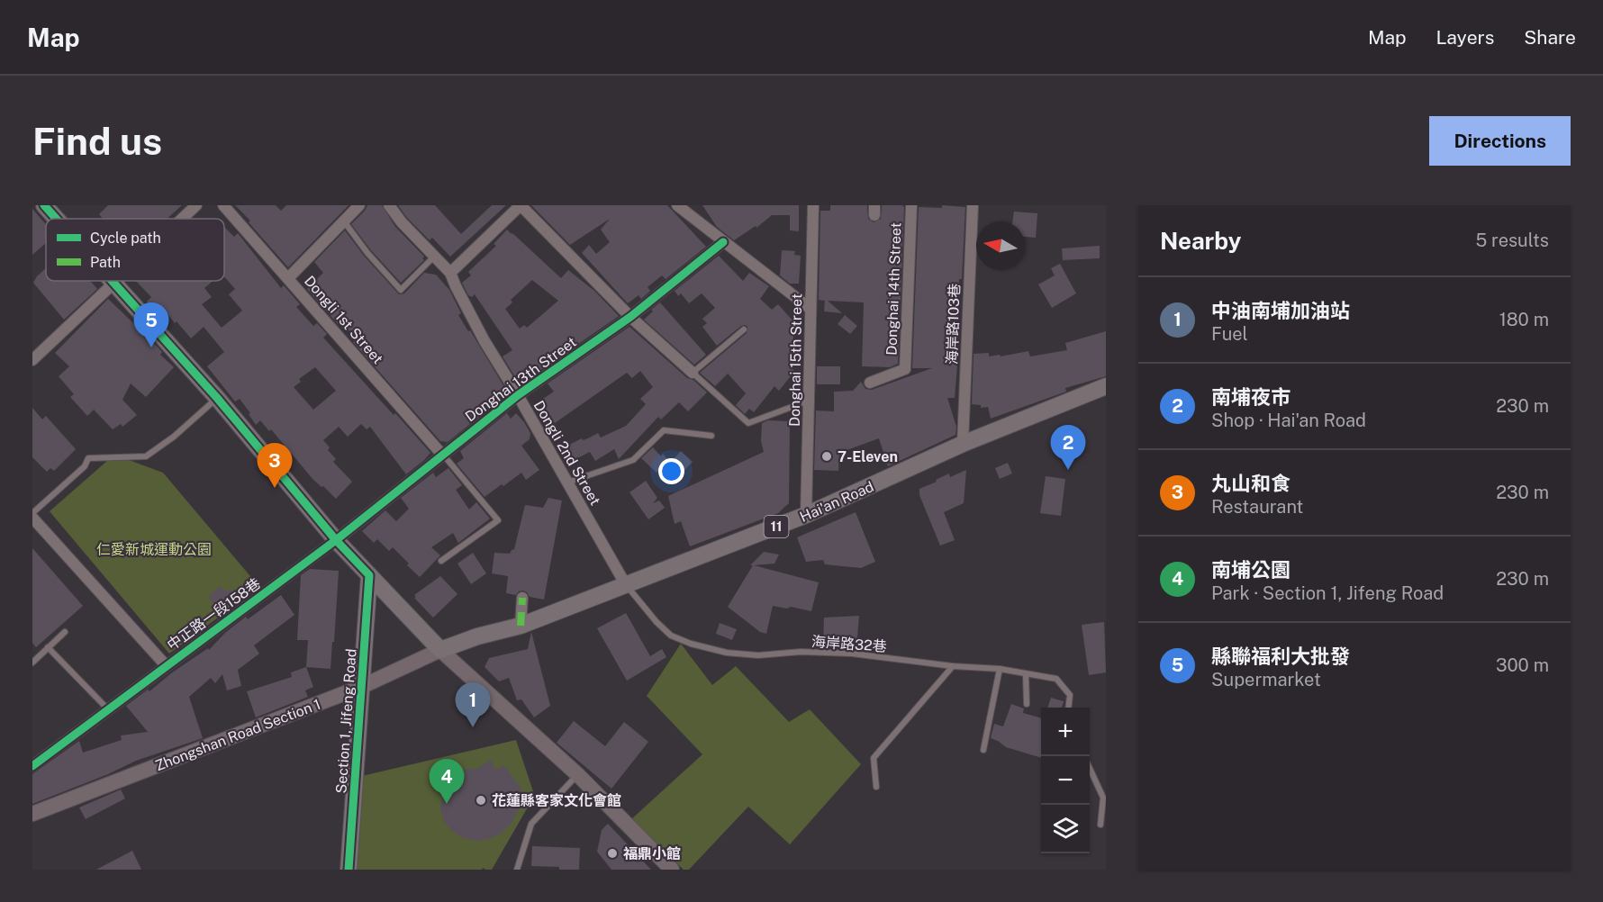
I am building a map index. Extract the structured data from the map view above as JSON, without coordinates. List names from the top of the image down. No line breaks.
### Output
{"streets":{"main road":["Hai'an Road","11","Section 1, Jifeng Road"],"street":["Donghai 14th Street","Dongli 1st Street","海岸路103巷","Donghai 15th Street","Donghai 13th Street","Dongli 2nd Street","中正路一段158巷","Zhongshan Road Section 1"],"lane":["海岸路32巷"]},"crossings":[["Dongli 1st Street","Donghai 13th Street"],["海岸路103巷","Hai'an Road"],["Donghai 15th Street","Hai'an Road"],["Donghai 13th Street","Dongli 2nd Street"],["Donghai 13th Street","中正路一段158巷"],["Dongli 2nd Street","Hai'an Road"],["Dongli 2nd Street","海岸路32巷"],["Hai'an Road","海岸路32巷"],["Hai'an Road","Zhongshan Road Section 1"],["Section 1, Jifeng Road","Zhongshan Road Section 1"]],"parks":["仁愛新城運動公園"],"places":["7-Eleven","花蓮縣客家文化會館","福鼎小館"],"legend":["Cycle path","Path"],"north":"left","page":{"header":"Map","nav":["Map","Layers","Share"],"buttons":"Directions","title":"Find us","heading":["Nearby","5 results"],"list":[{"mark":"1","name":"中油南埔加油站","note":"Fuel","value":"180 m"},{"mark":"2","name":"南埔夜市","note":"Shop · Hai'an Road","value":"230 m"},{"mark":"3","name":"丸山和食","note":"Restaurant","value":"230 m"},{"mark":"4","name":"南埔公園","note":"Park · Section 1, Jifeng Road","value":"230 m"},{"mark":"5","name":"縣聯福利大批發","note":"Supermarket","value":"300 m"}],"pins":["5","2","3","1","4"],"map_buttons":["+","−"]}}
